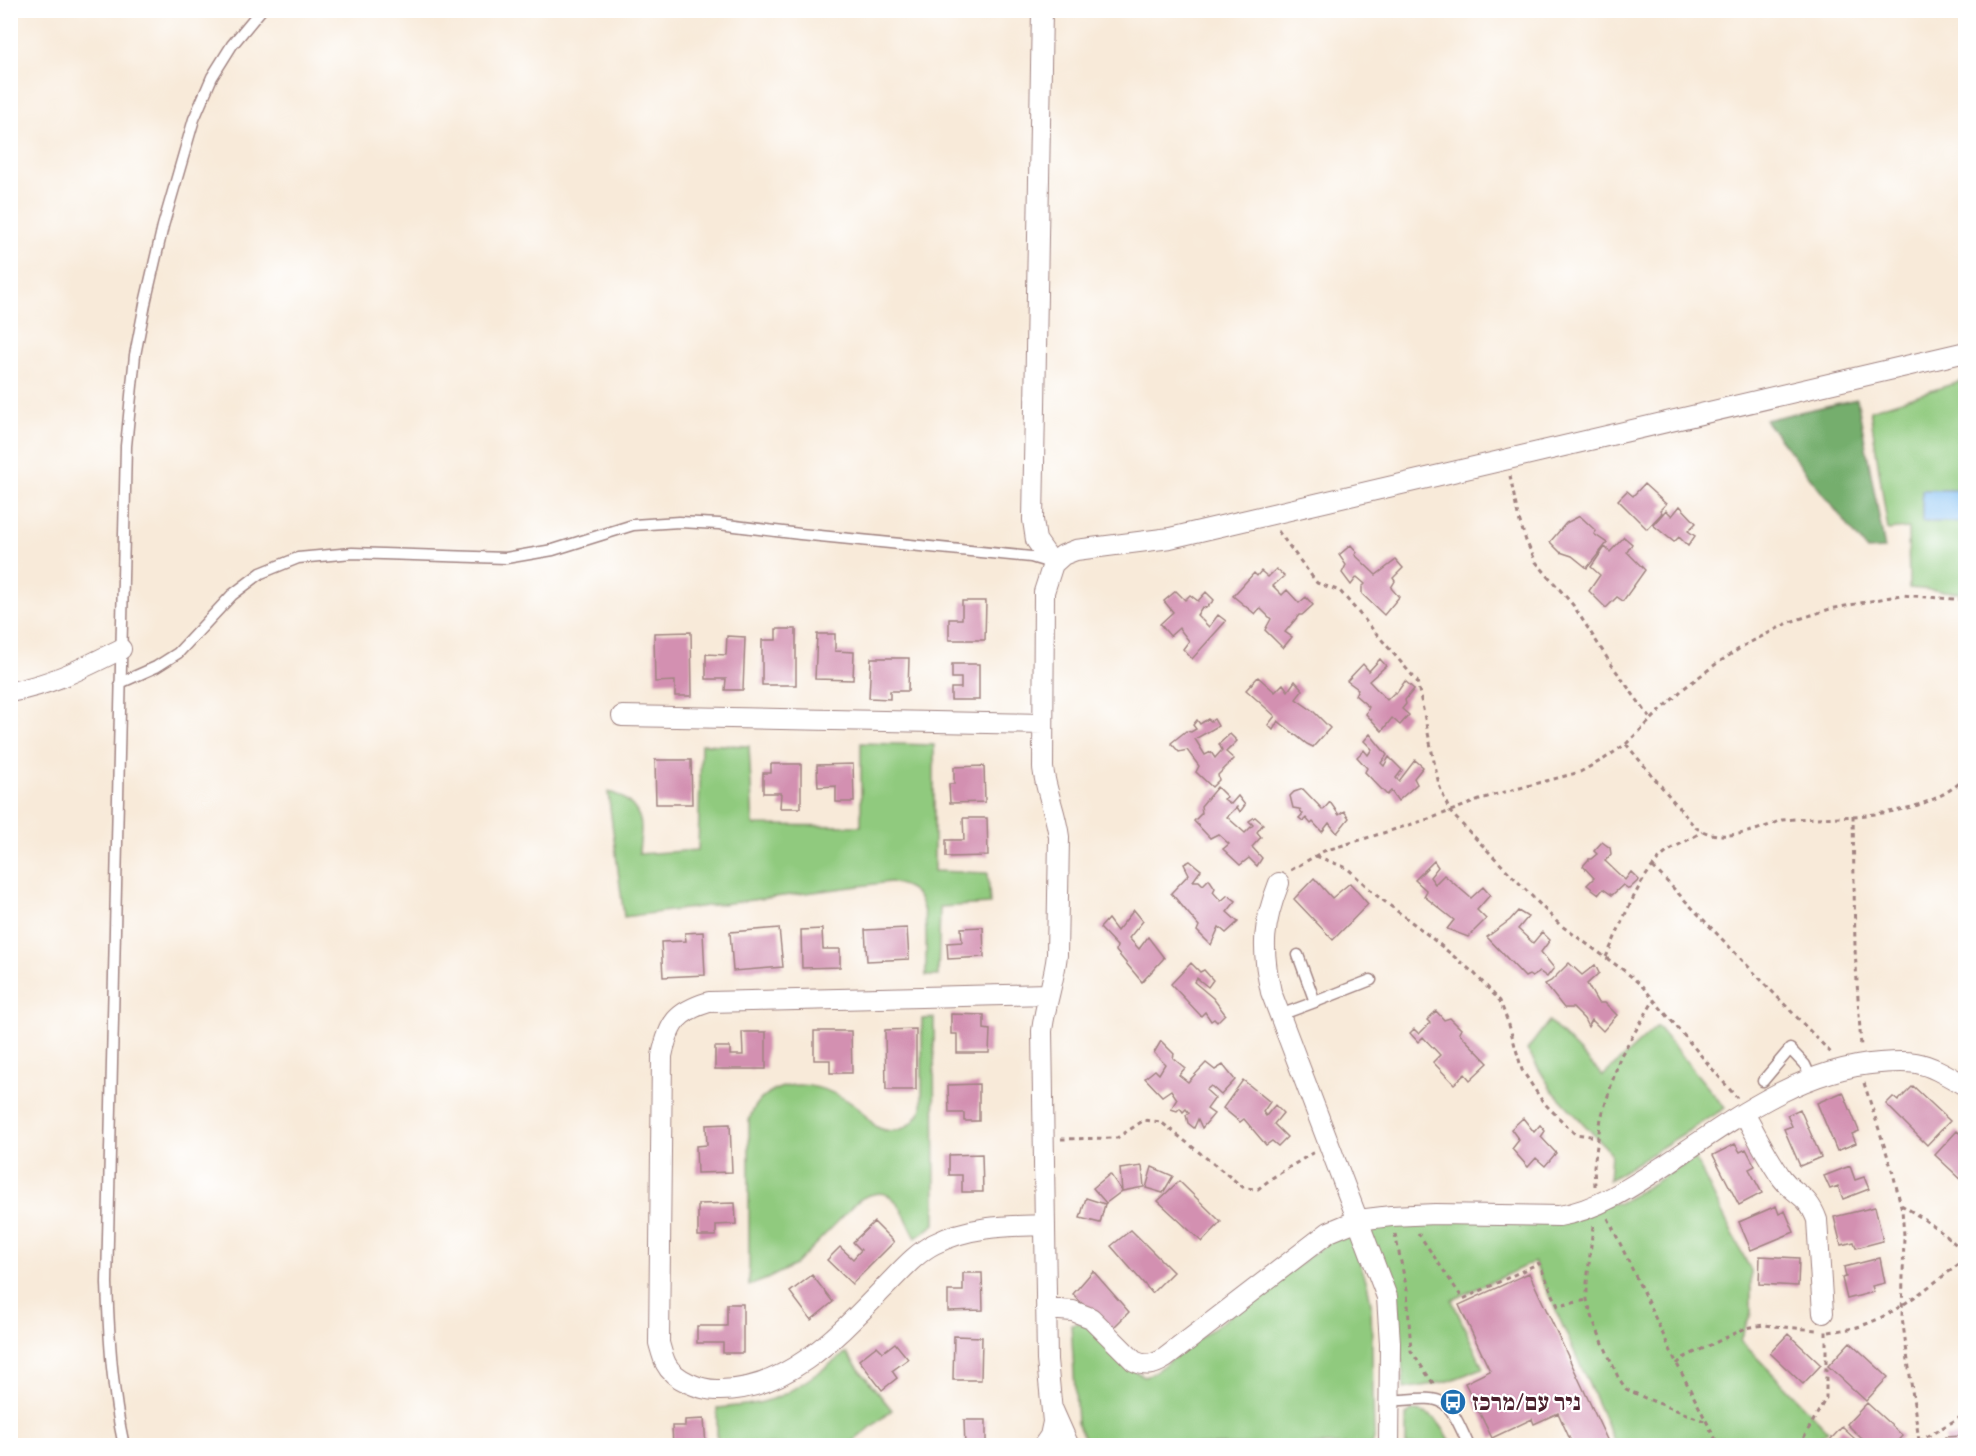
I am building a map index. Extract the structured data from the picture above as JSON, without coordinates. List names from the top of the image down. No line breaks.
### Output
{"places":{"bus stop":["ניר עם/מרכז"]}}
